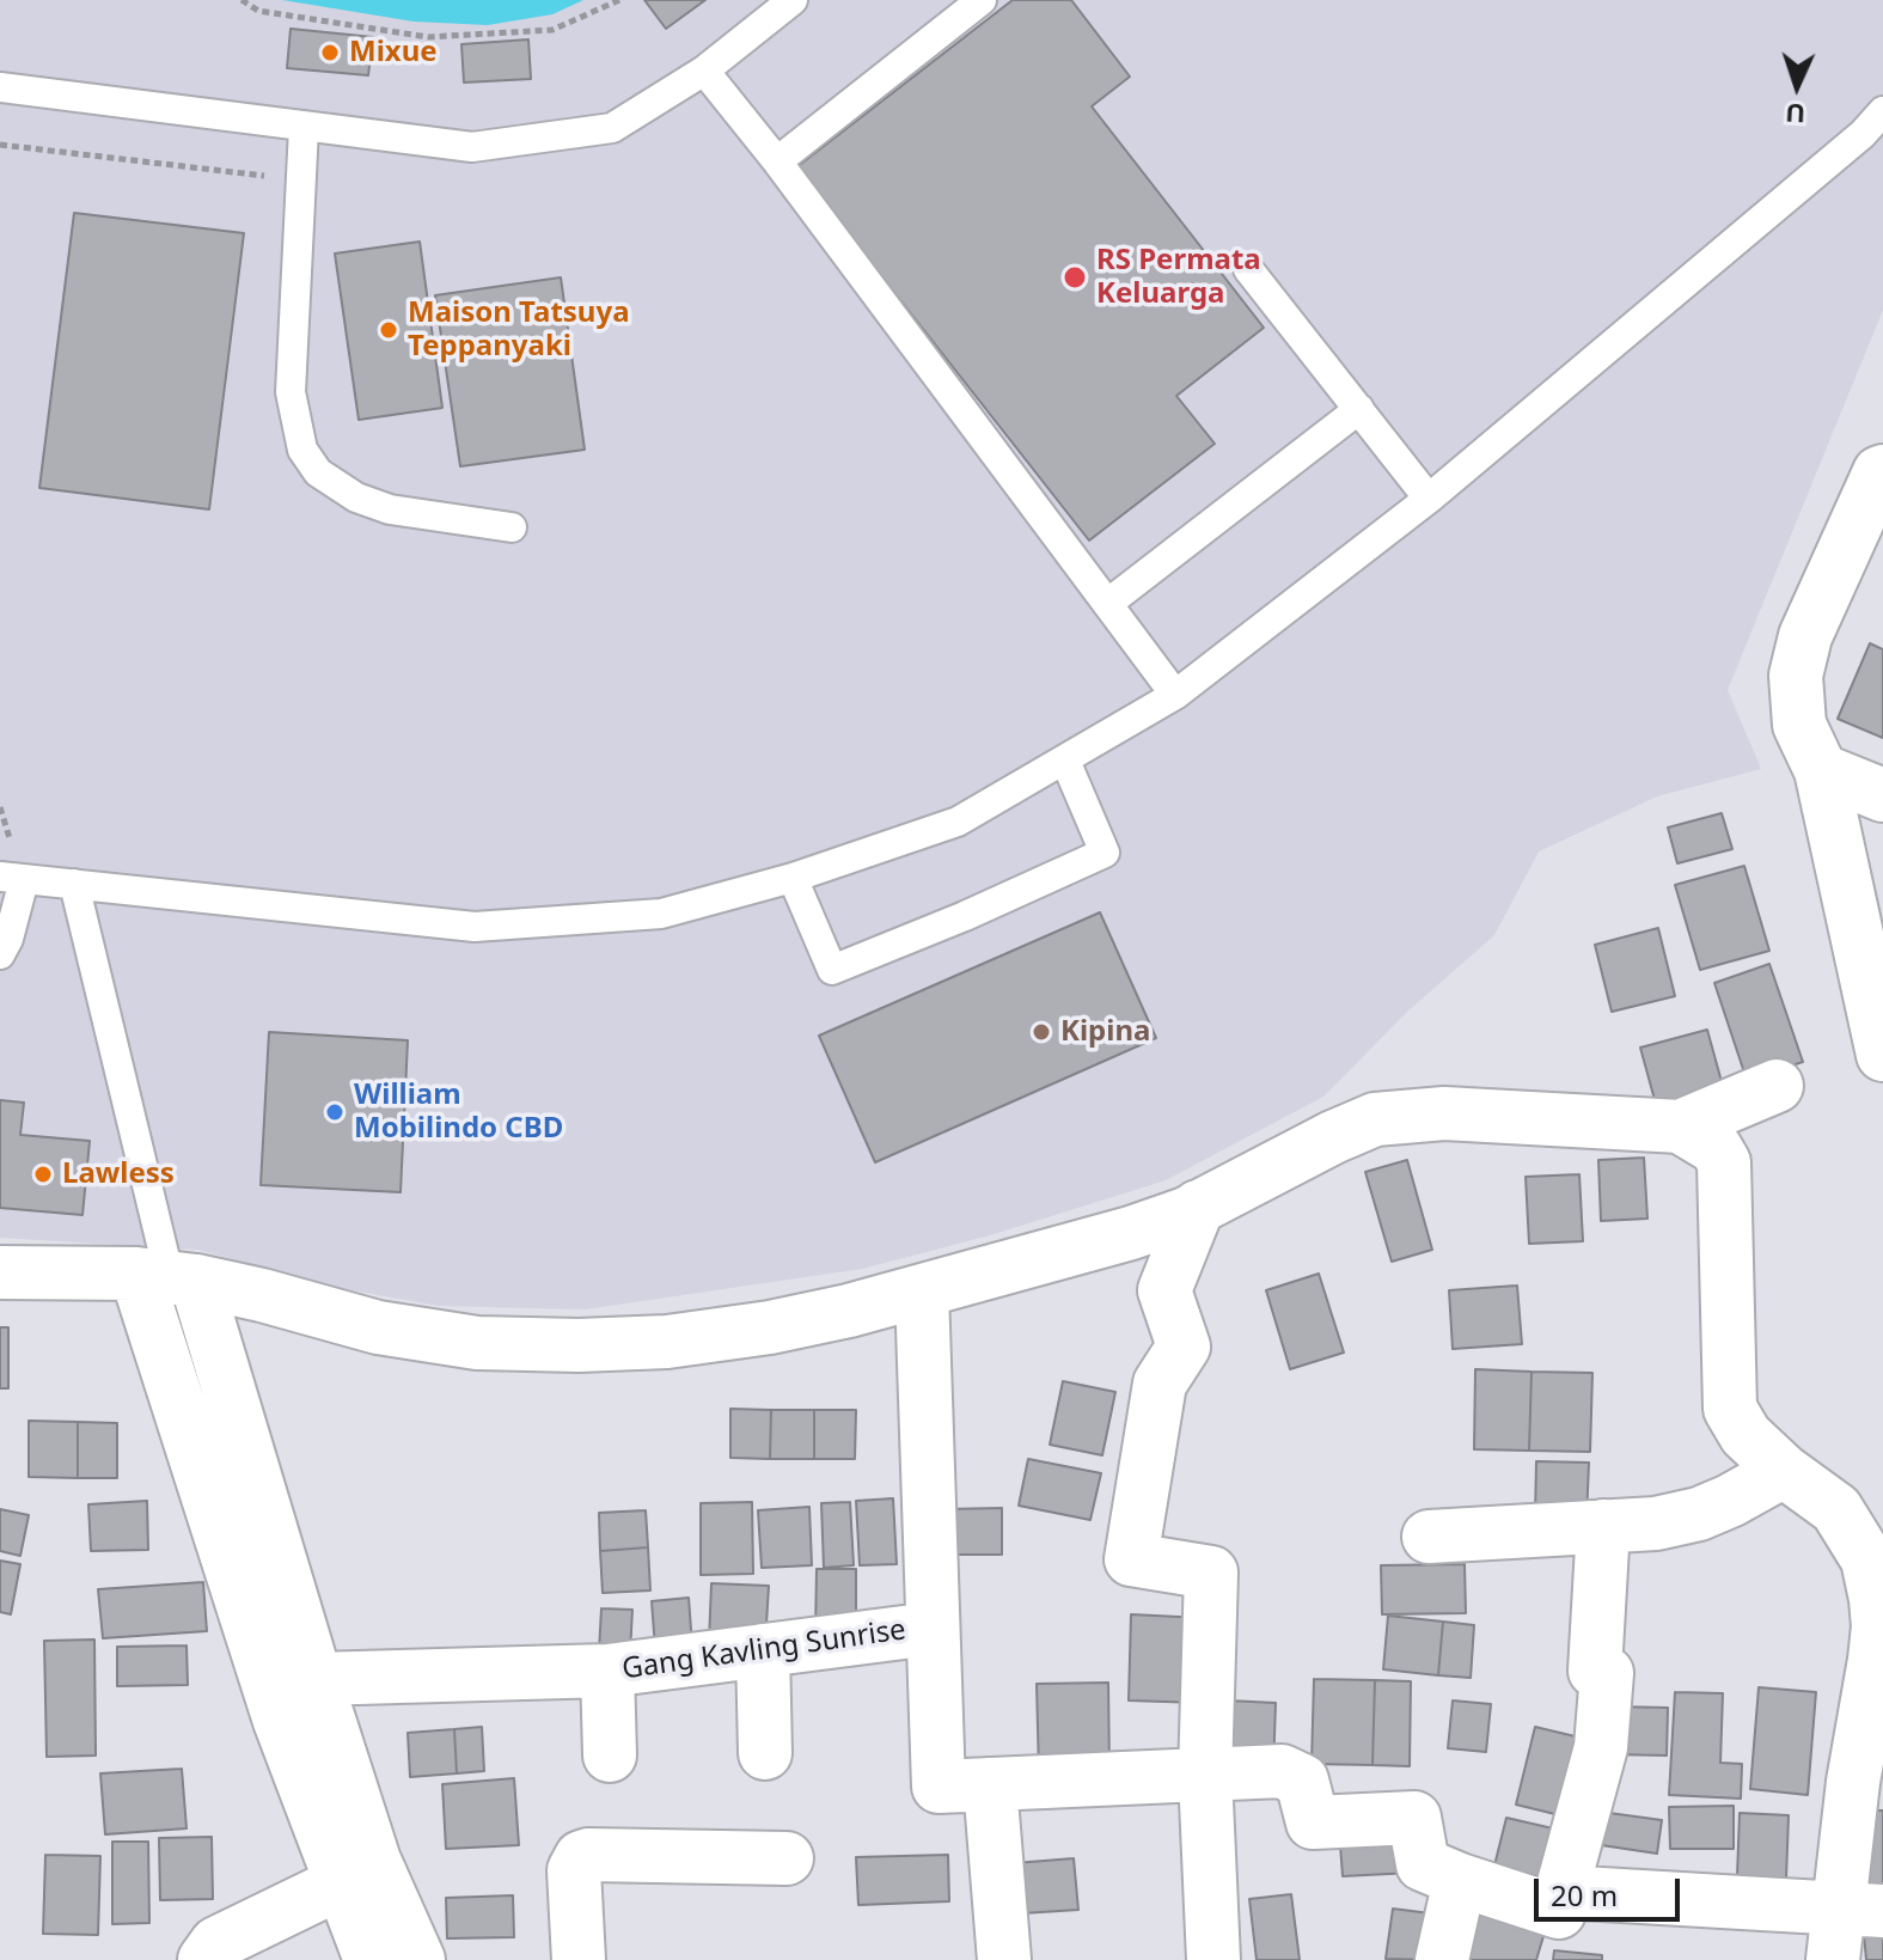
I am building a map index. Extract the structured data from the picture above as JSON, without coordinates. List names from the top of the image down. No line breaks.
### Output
{"streets":{"street":["Gang Kavling Sunrise"]},"places":["Mixue","RS Permata Keluarga","Maison Tatsuya Teppanyaki","Kipina","William Mobilindo CBD","Lawless"],"scale_bar":"20 m","north":"bottom"}
